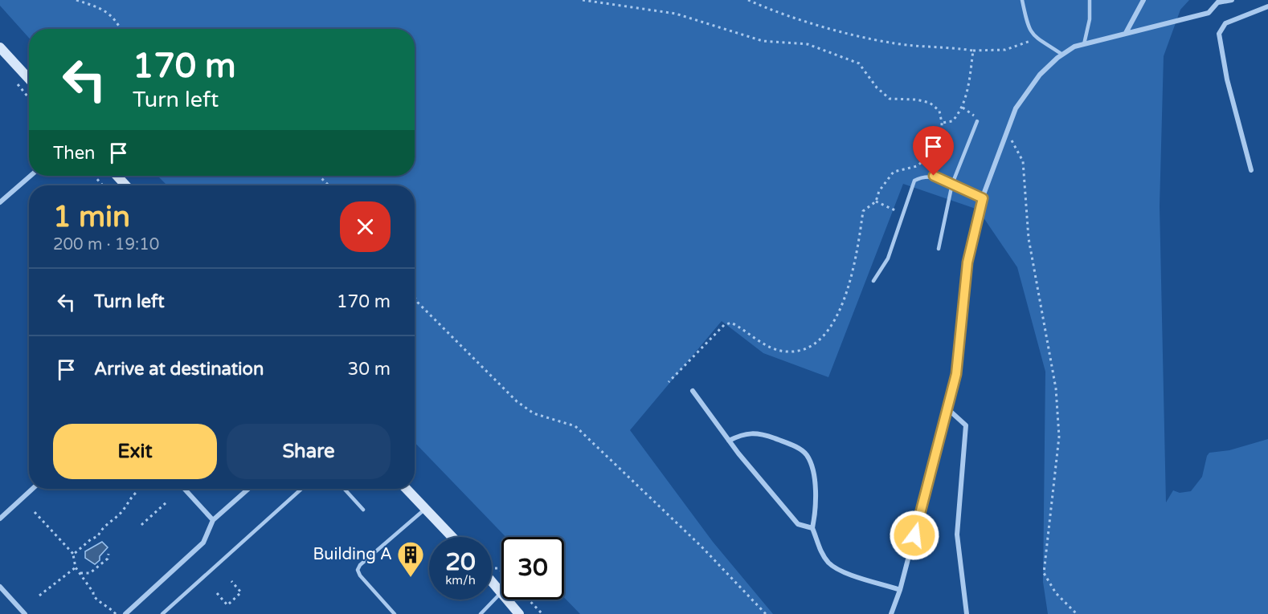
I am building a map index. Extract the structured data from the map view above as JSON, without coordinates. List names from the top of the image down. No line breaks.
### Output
{"places":{"building":["Building A"]},"page":{"turn":["170 m","Turn left"],"then":"Then","heading":["1 min","200 m · 19:10"],"list":[{"name":"Turn left","value":"170 m"},{"name":"Arrive at destination","value":"30 m"}],"buttons":["Exit","Share"],"speed":"20 km/h","limit":"30"}}
